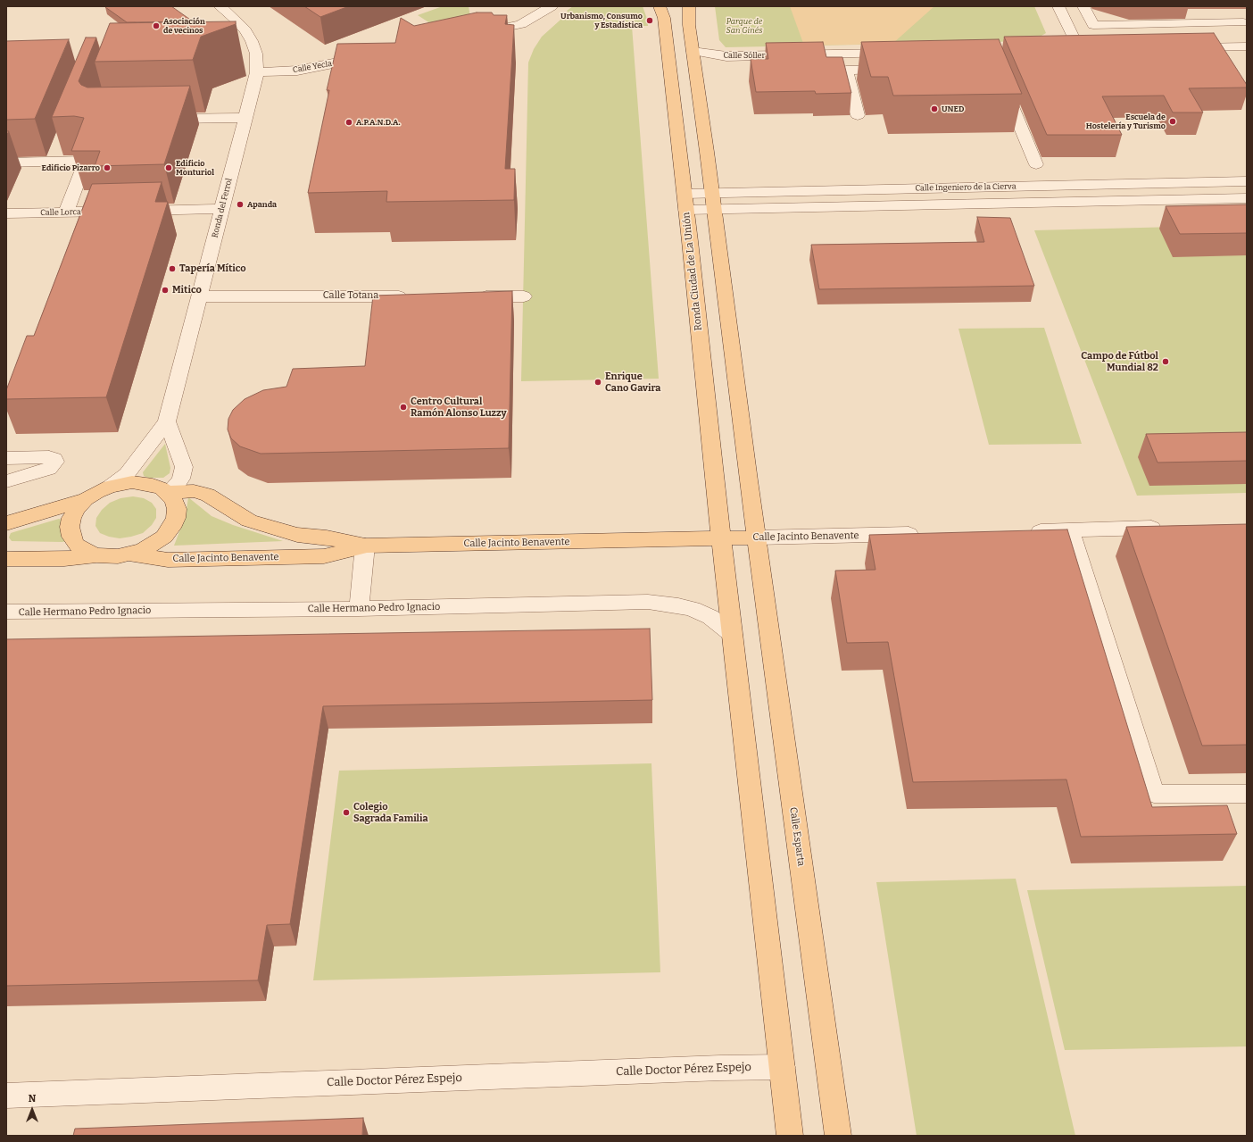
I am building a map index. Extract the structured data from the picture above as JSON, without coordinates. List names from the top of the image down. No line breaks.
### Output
{"streets":{"main road":["Ronda Ciudad de La Unión","Calle Jacinto Benavente","Calle Esparta"],"street":["Calle Sóller","Calle Yecla","Calle Ingeniero de la Cierva","Ronda del Ferrol","Calle Lorca","Calle Totana","Calle Hermano Pedro Ignacio","Calle Doctor Pérez Espejo"]},"crossings":[["Calle Yecla","Ronda del Ferrol"],["Calle Ingeniero de la Cierva","Ronda Ciudad de La Unión"],["Ronda del Ferrol","Calle Lorca"],["Ronda del Ferrol","Calle Totana"],["Ronda del Ferrol","Calle Jacinto Benavente"],["Ronda Ciudad de La Unión","Calle Jacinto Benavente"],["Calle Jacinto Benavente","Calle Esparta"]],"parks":["Parque de San Ginés"],"places":["Urbanismo, Consumo y Estadística","Asociación de vecinos","UNED","Escuela de Hostelería y Turismo","A.P.A.N.D.A.","Edificio Pizarro","Edificio Monturiol","Apanda","Tapería Mítico","Mitico","Campo de Fútbol Mundial 82","Enrique Cano Gavira","Centro Cultural Ramón Alonso Luzzy","Colegio Sagrada Familia"],"north":"top"}
